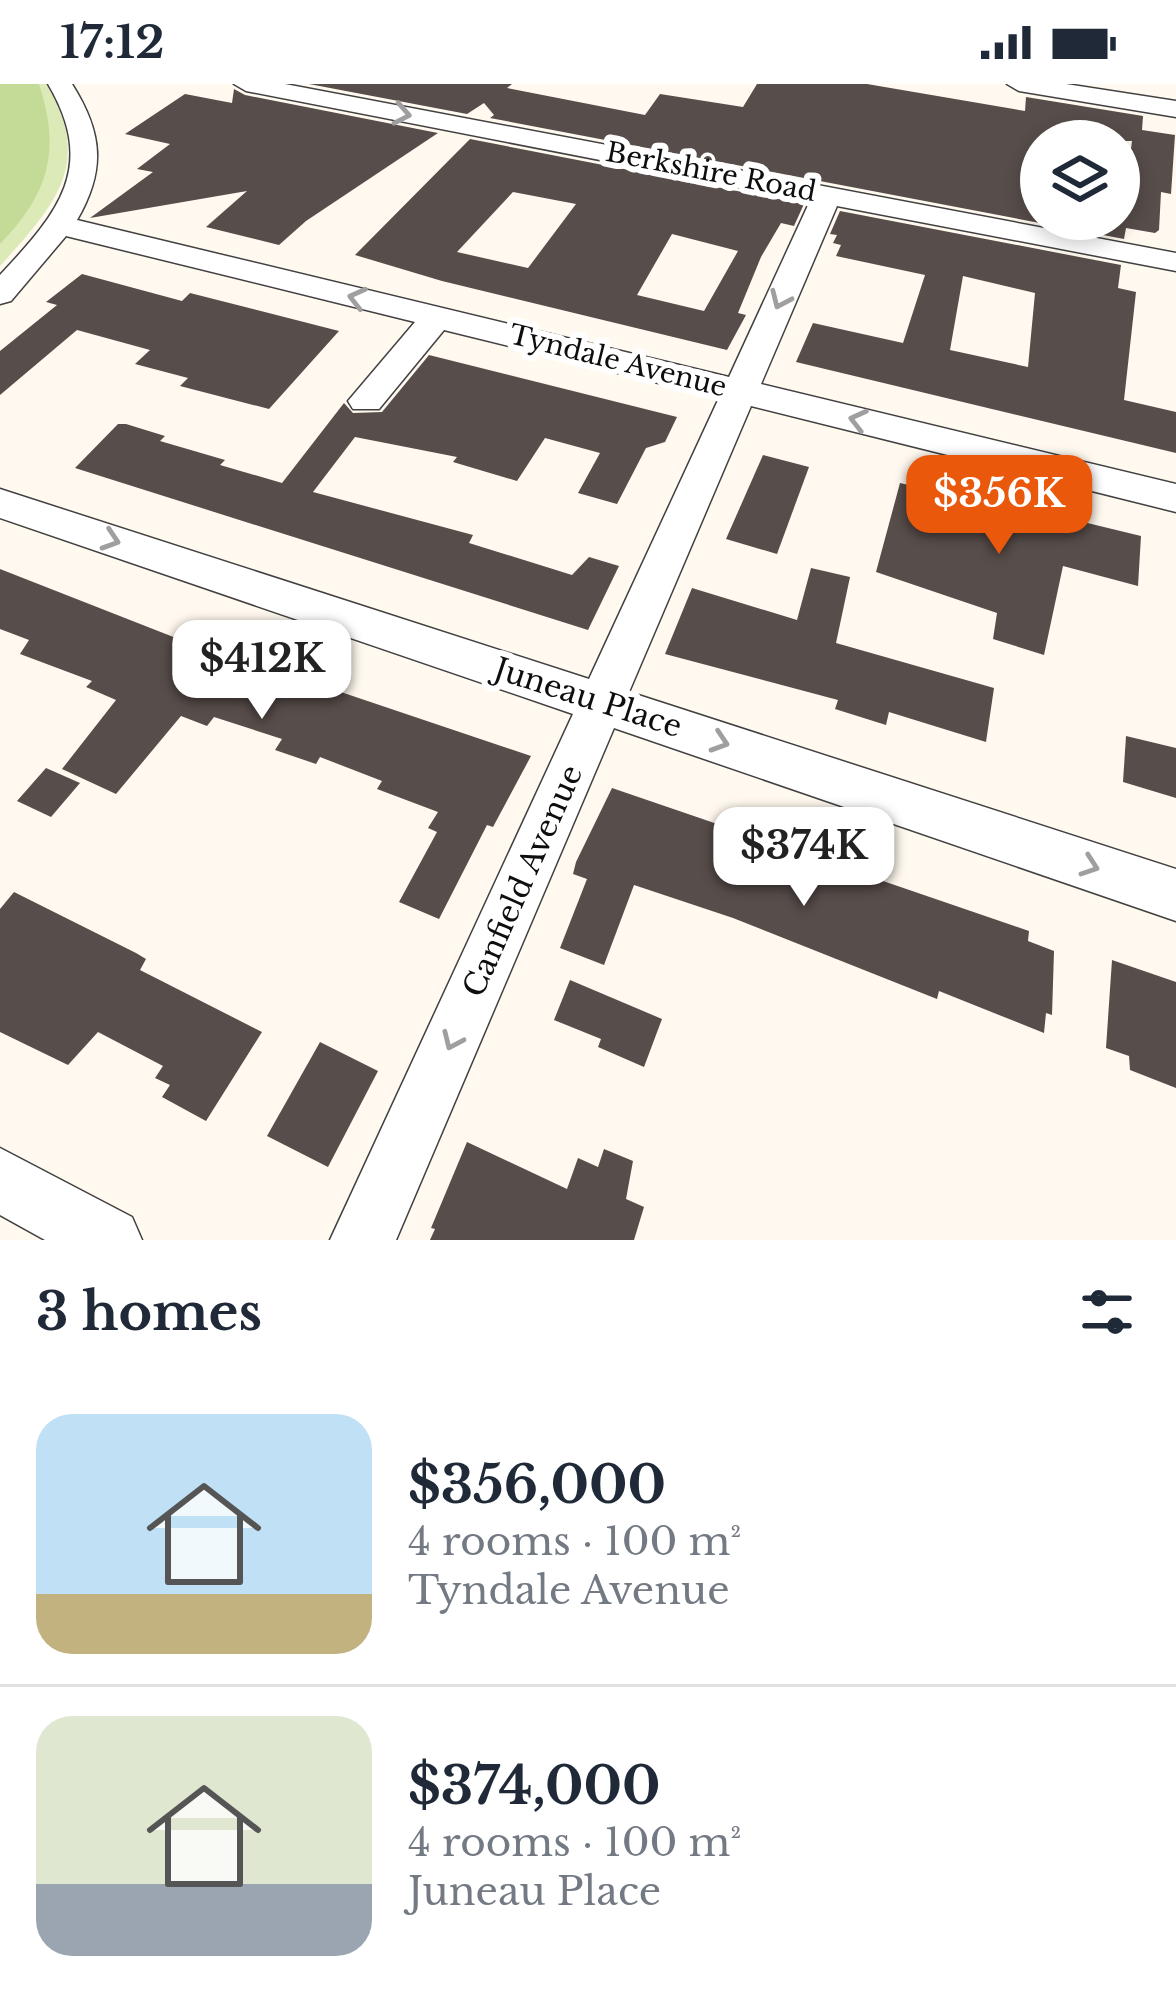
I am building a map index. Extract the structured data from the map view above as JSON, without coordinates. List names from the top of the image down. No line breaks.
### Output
{"streets":{"street":["Berkshire Road","Tyndale Avenue","Juneau Place","Canfield Avenue"]},"crossings":[["Berkshire Road","Canfield Avenue"],["Tyndale Avenue","Canfield Avenue"],["Juneau Place","Canfield Avenue"]],"one_way":["Berkshire Road","Tyndale Avenue","Juneau Place","Canfield Avenue"],"page":{"status":"17:12","price":["$356K","$412K","$374K"],"heading":"3 homes","list":[{"name":"$356,000","note":"4 rooms · 100 m² · Tyndale Avenue"},{"name":"$374,000","note":"4 rooms · 100 m² · Juneau Place"}]}}
